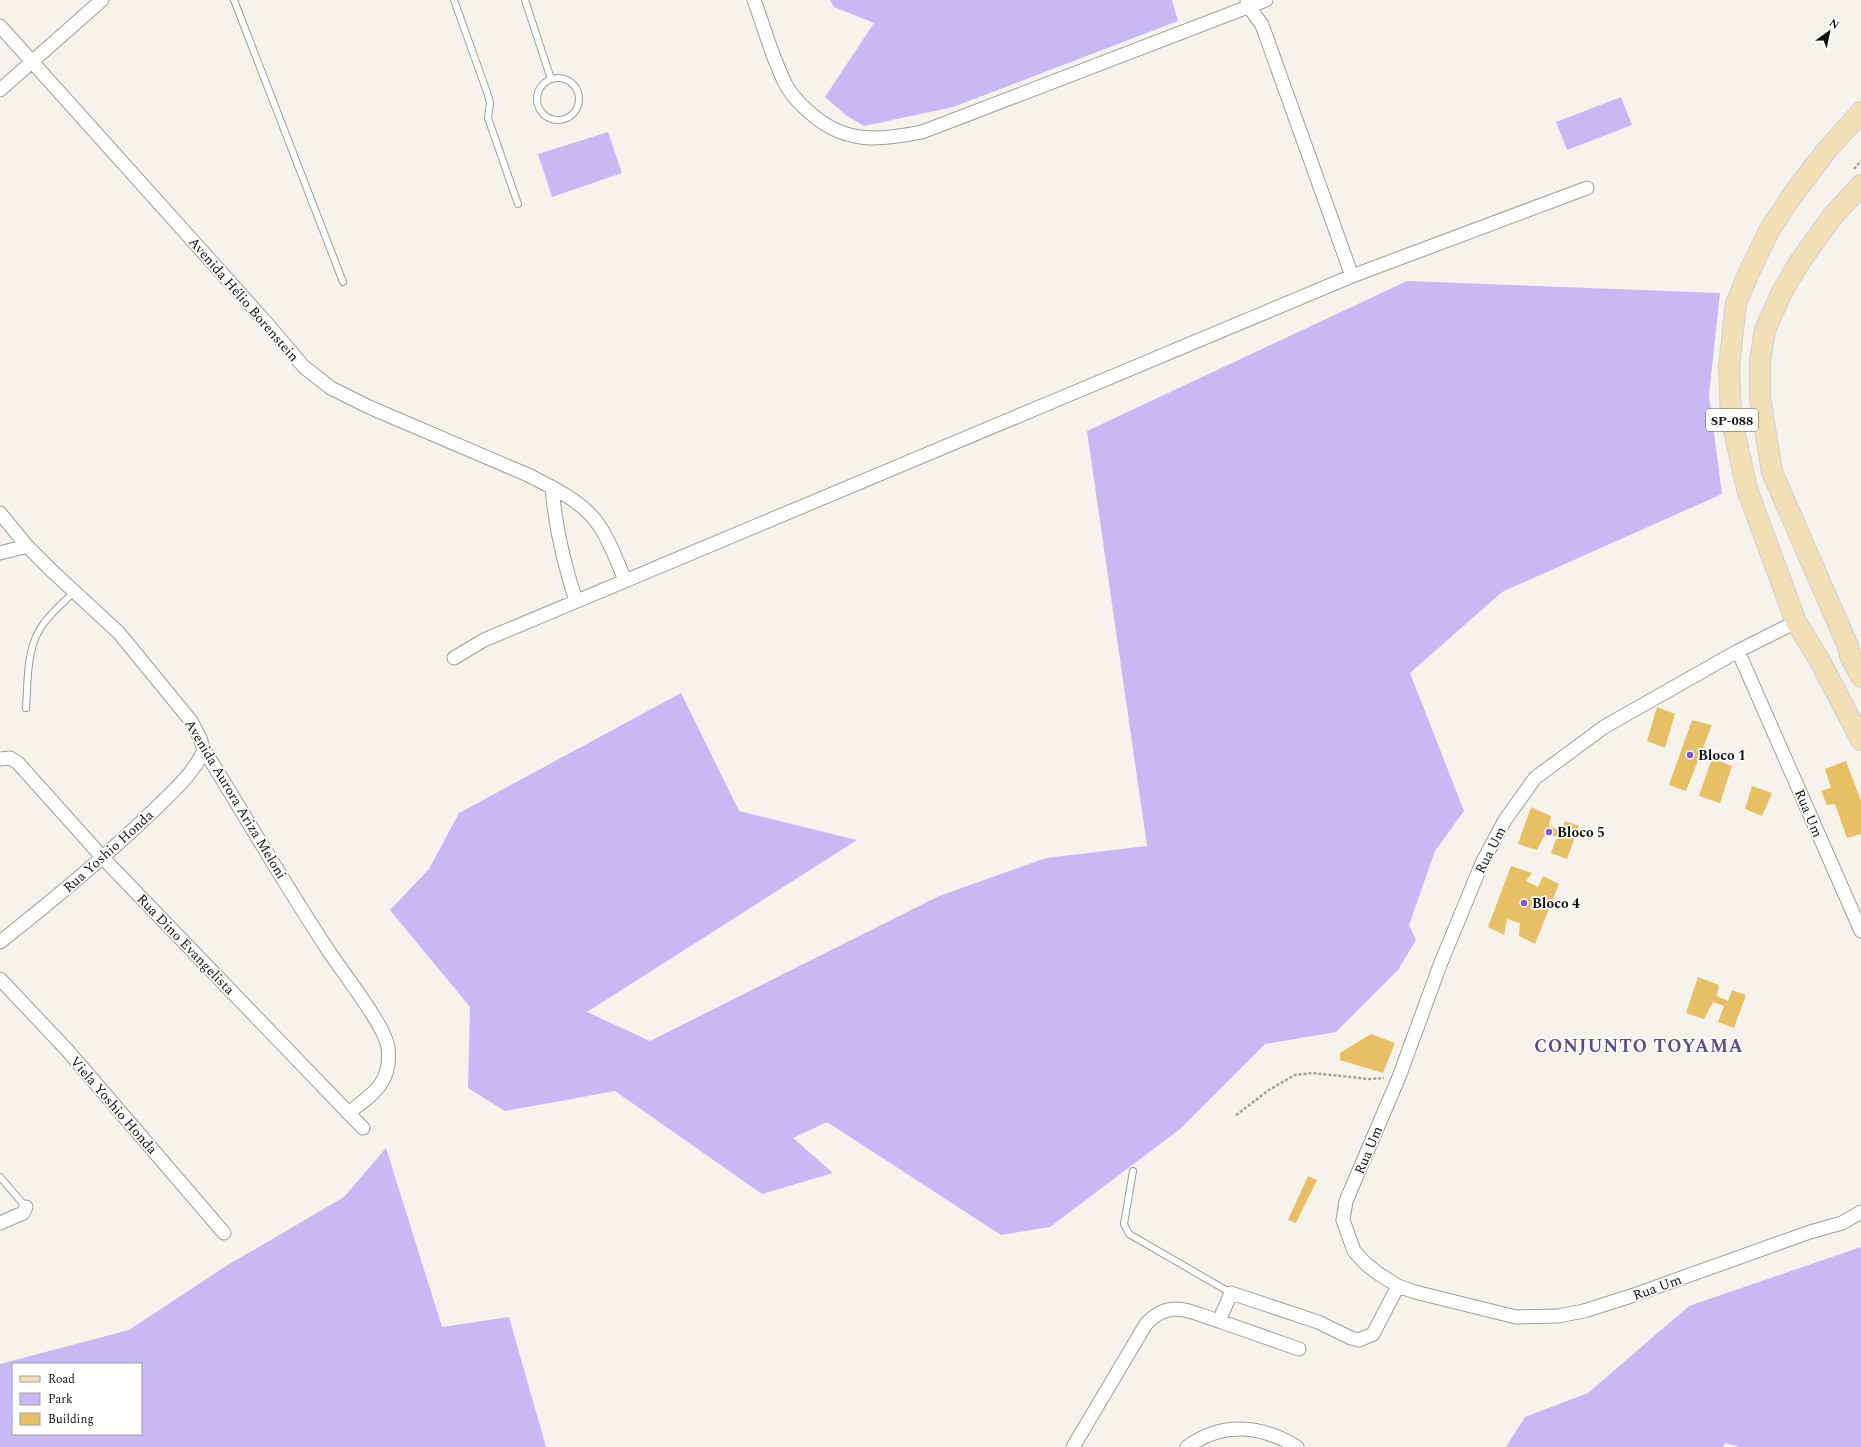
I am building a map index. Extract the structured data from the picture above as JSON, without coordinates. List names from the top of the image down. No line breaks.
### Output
{"streets":{"main road":["SP-088"],"street":["Avenida Hélio Borenstein","Avenida Aurora Ariza Meloni","Rua Um","Rua Yoshio Honda","Rua Dino Evangelista","Viela Yoshio Honda"]},"crossings":[["SP-088","Rua Um"],["Avenida Aurora Ariza Meloni","Rua Yoshio Honda"],["Avenida Aurora Ariza Meloni","Rua Dino Evangelista"],["Rua Yoshio Honda","Rua Dino Evangelista"]],"districts":["CONJUNTO TOYAMA"],"places":["Bloco 1","Bloco 5","Bloco 4"],"legend":["Road","Park","Building"],"north":"top right"}
